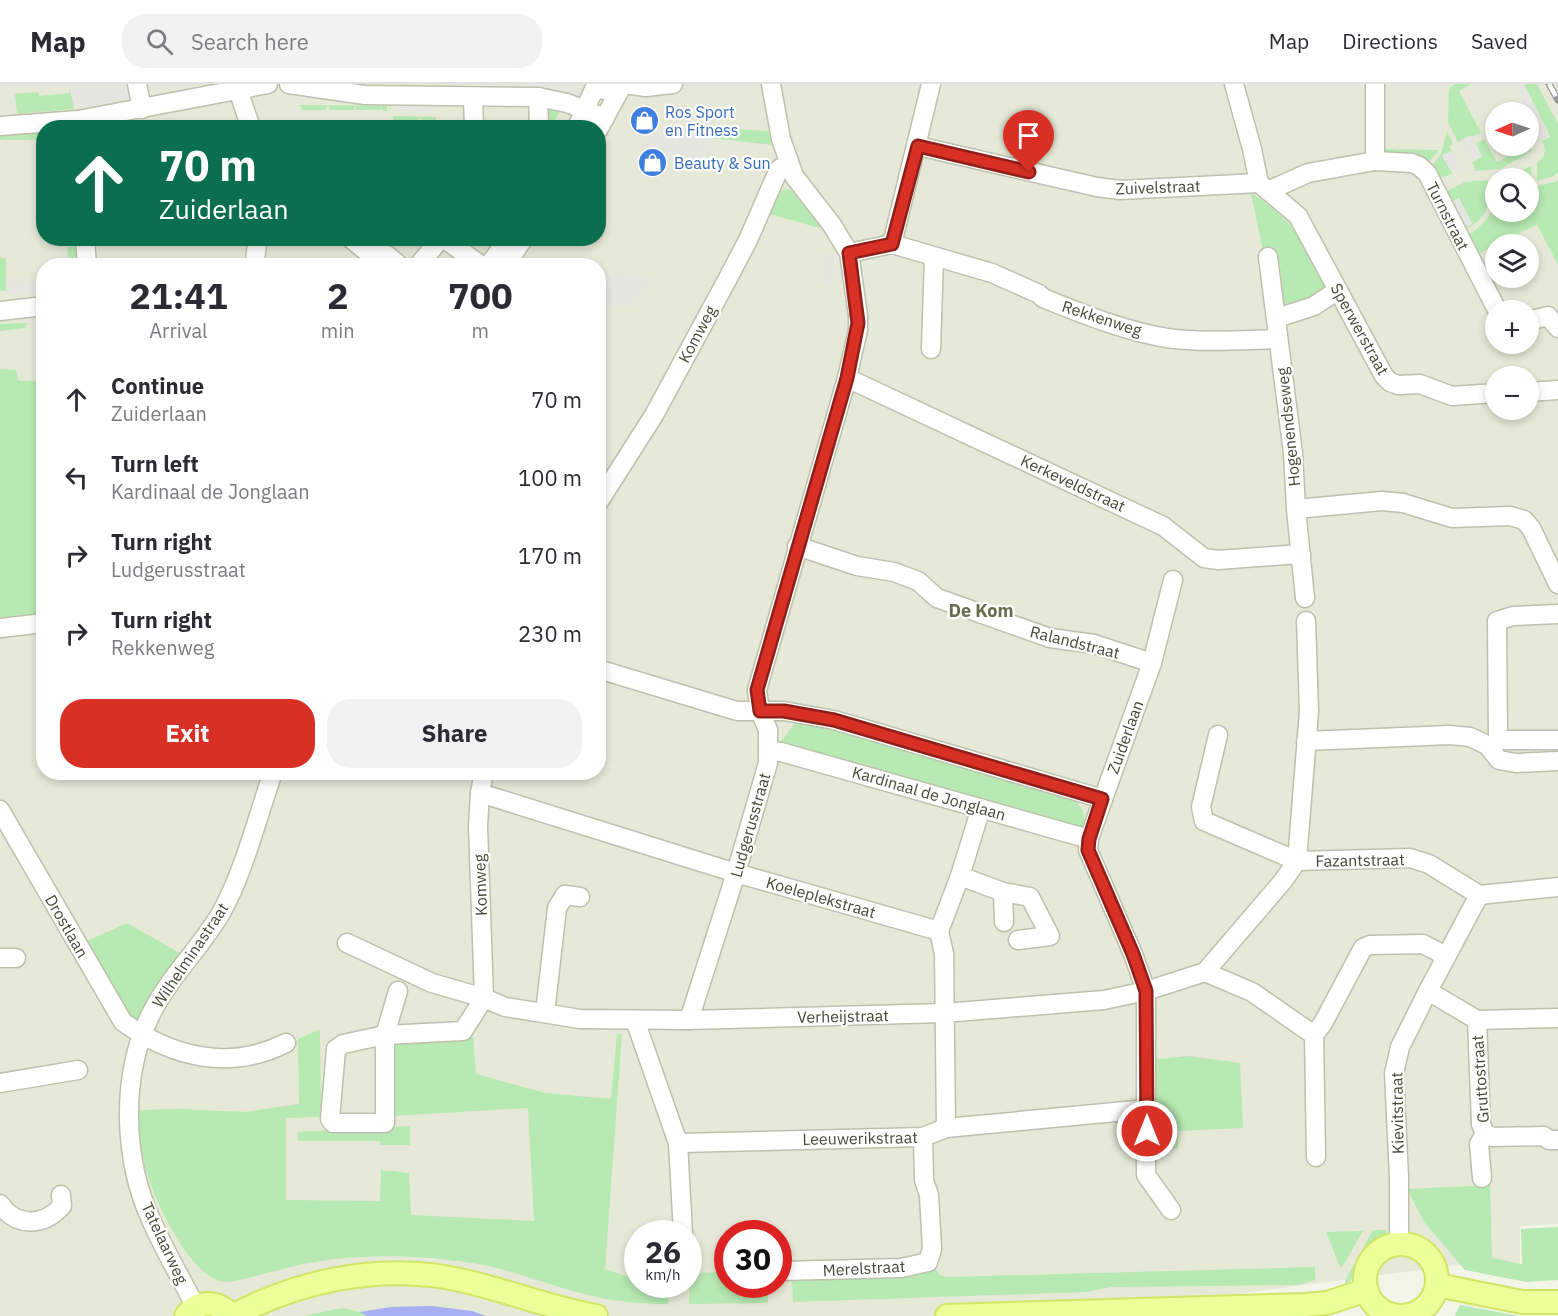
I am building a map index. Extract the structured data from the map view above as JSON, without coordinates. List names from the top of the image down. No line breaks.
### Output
{"streets":{"street":["Zuivelstraat","Turnstraat","Rekkenweg","Sperwerstraat","Komweg","Hogenendseweg","Kerkeveldstraat","Ralandstraat","Zuiderlaan","Kardinaal de Jonglaan","Ludgerusstraat","Fazantstraat","Koeleplekstraat","Drostlaan","Wilhelminastraat","Verheijstraat","Gruttostraat","Kievitstraat","Leeuwerikstraat","Tatelaarweg","Merelstraat"]},"crossings":[["Zuivelstraat","Turnstraat"],["Zuivelstraat","Sperwerstraat"],["Turnstraat","Sperwerstraat"],["Rekkenweg","Hogenendseweg"],["Rekkenweg","Ludgerusstraat"],["Komweg","Ludgerusstraat"],["Komweg","Koeleplekstraat"],["Komweg","Verheijstraat"],["Hogenendseweg","Kerkeveldstraat"],["Kerkeveldstraat","Ludgerusstraat"],["Ralandstraat","Zuiderlaan"],["Ralandstraat","Ludgerusstraat"],["Zuiderlaan","Kardinaal de Jonglaan"],["Kardinaal de Jonglaan","Ludgerusstraat"],["Ludgerusstraat","Koeleplekstraat"],["Ludgerusstraat","Verheijstraat"],["Fazantstraat","Kievitstraat"],["Drostlaan","Wilhelminastraat"],["Drostlaan","Tatelaarweg"],["Wilhelminastraat","Tatelaarweg"],["Gruttostraat","Kievitstraat"],["Leeuwerikstraat","Merelstraat"]],"districts":["De Kom"],"places":{"shop":["Ros Sport en Fitness","Beauty & Sun"]},"north":"left","page":{"header":"Map","search":"Search here","nav":["Map","Directions","Saved"],"map_buttons":["+","−"],"turn":["70 m","Zuiderlaan"],"eta":["21:41","Arrival","2","min","700","m"],"list":[{"name":"Continue","note":"Zuiderlaan","value":"70 m"},{"name":"Turn left","note":"Kardinaal de Jonglaan","value":"100 m"},{"name":"Turn right","note":"Ludgerusstraat","value":"170 m"},{"name":"Turn right","note":"Rekkenweg","value":"230 m"}],"buttons":["Exit","Share"],"speed":"26 km/h","limit":"30"}}
